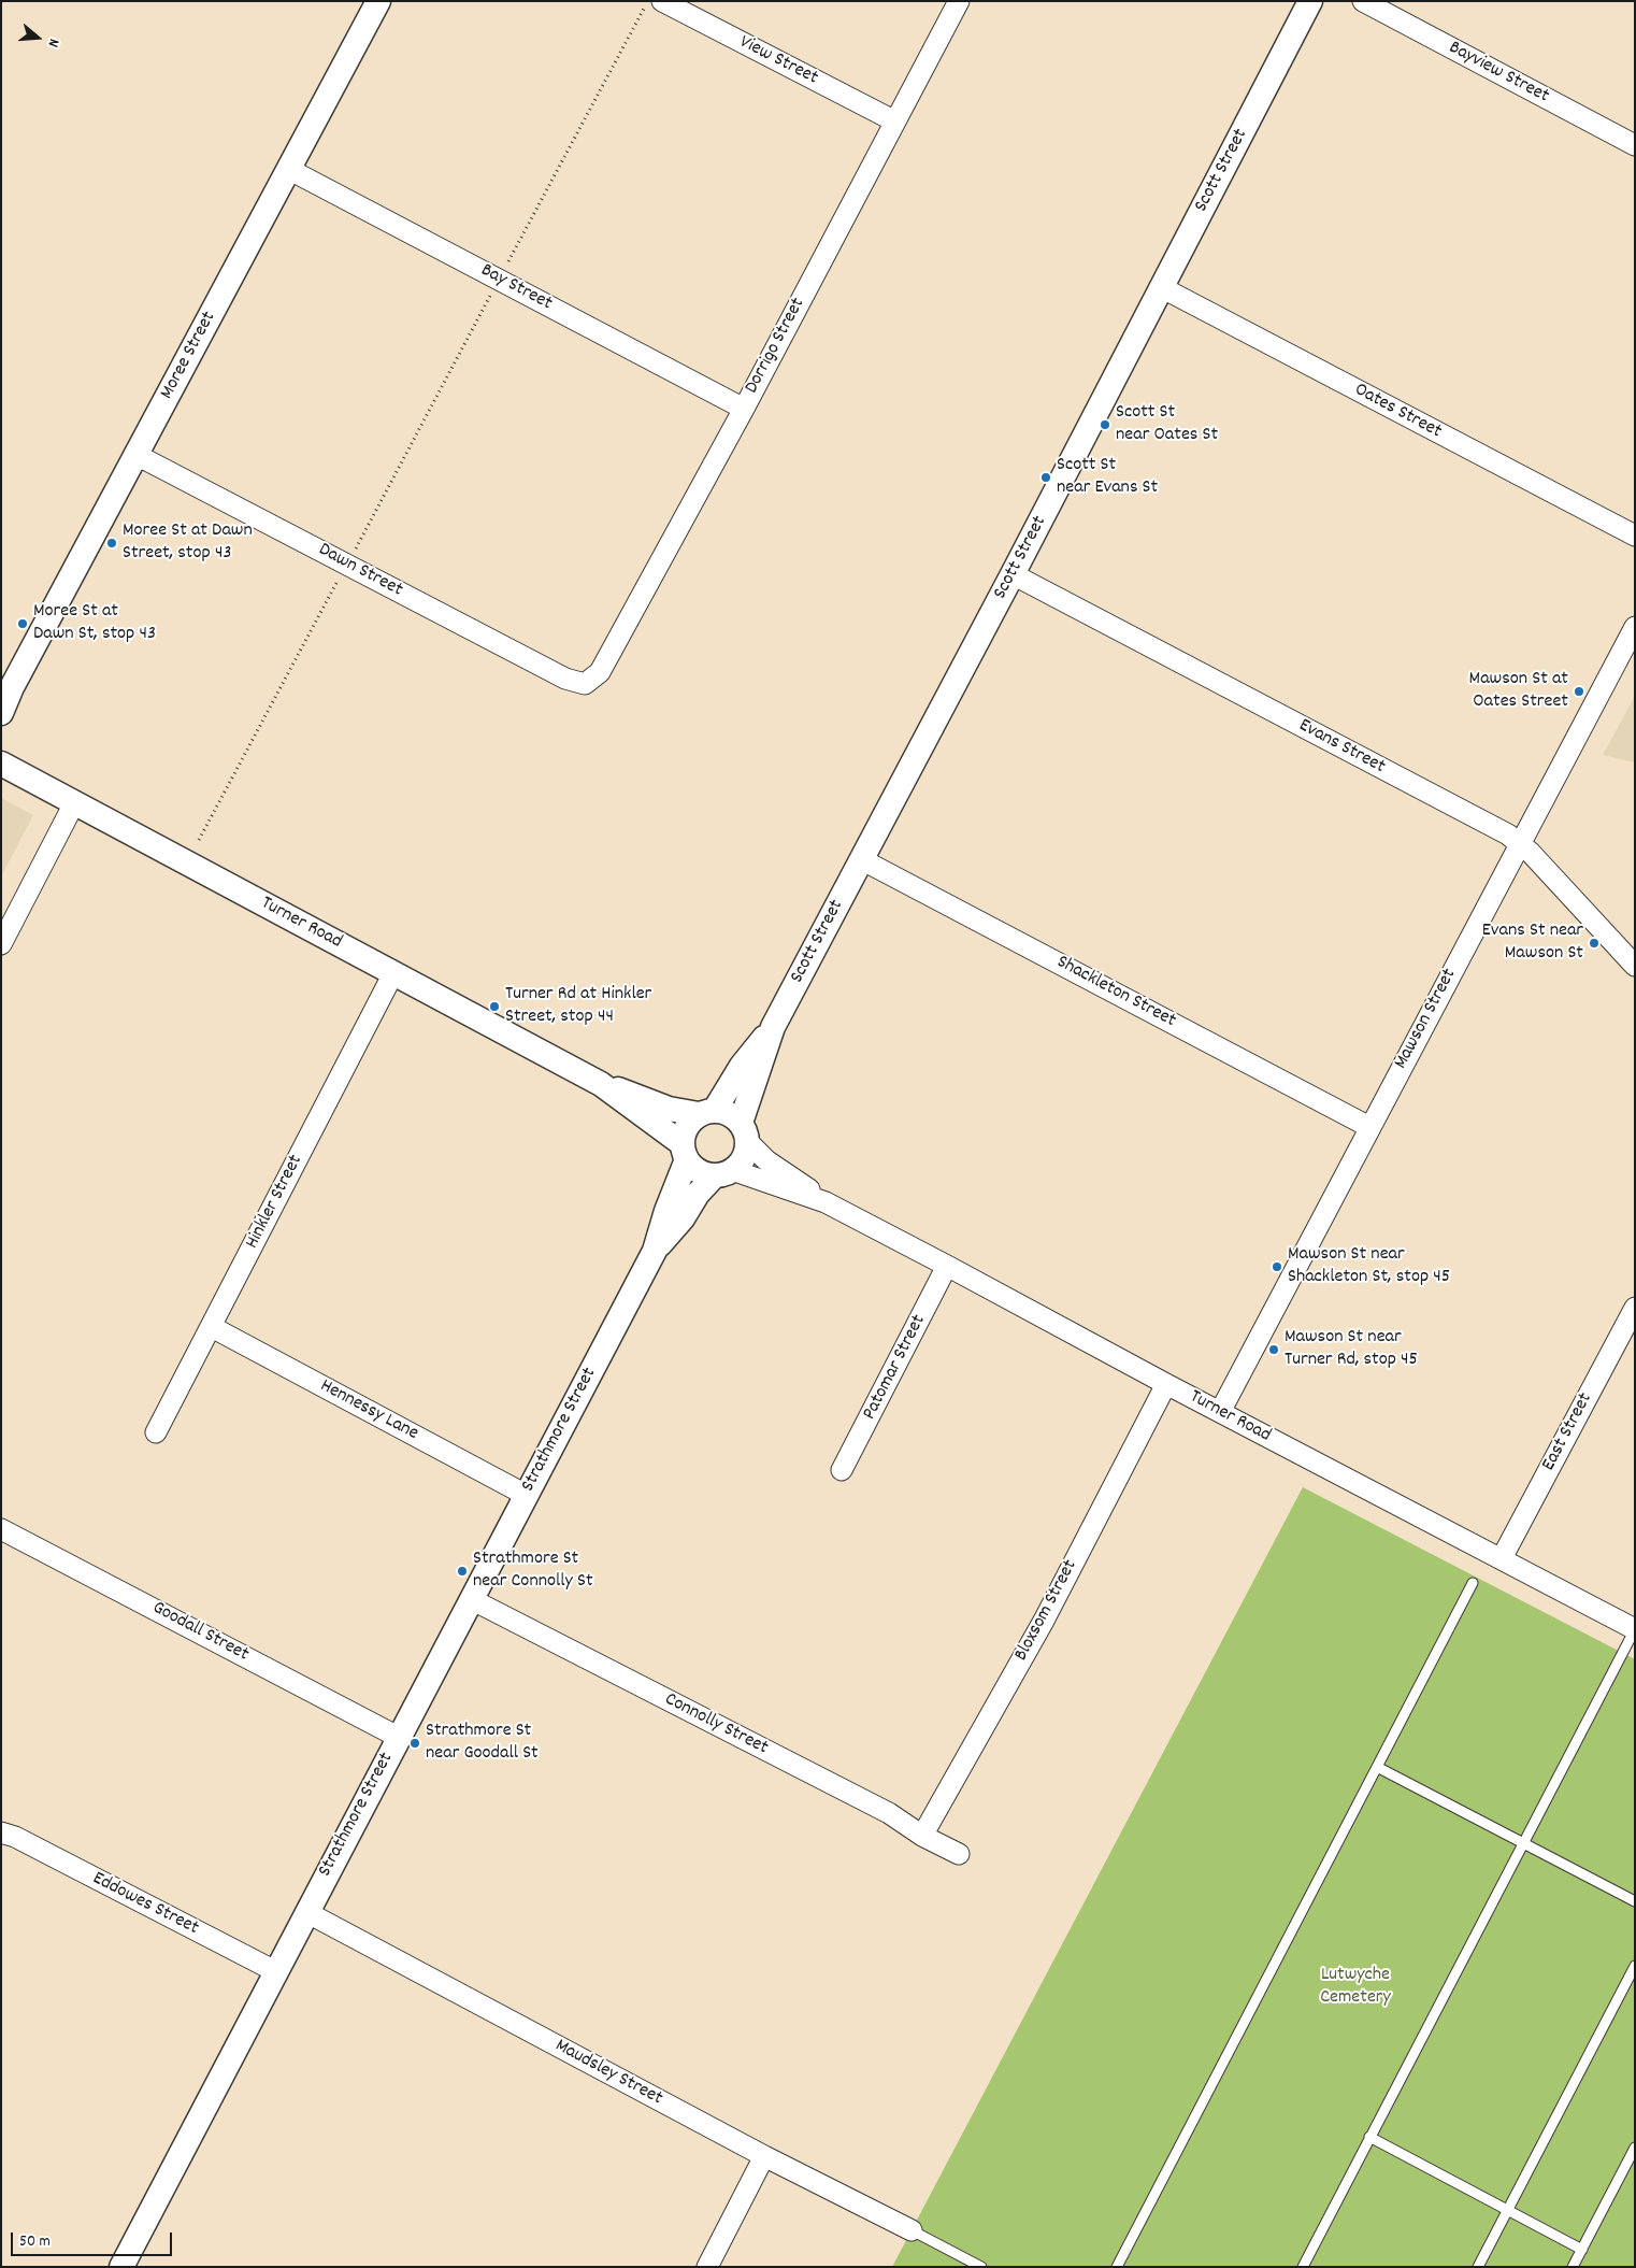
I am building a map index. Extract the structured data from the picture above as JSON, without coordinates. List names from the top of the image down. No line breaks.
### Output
{"streets":{"street":["View Street","Bayview Street","Scott Street","Bay Street","Dorrigo Street","Moree Street","Oates Street","Dawn Street","Evans Street","Turner Road","Shackleton Street","Mawson Street","Hinkler Street","Patomar Street","Hennessy Lane","Strathmore Street","East Street","Bloxsom Street","Goodall Street","Connolly Street","Eddowes Street","Maudsley Street"]},"crossings":[["View Street","Dorrigo Street"],["Scott Street","Oates Street"],["Scott Street","Evans Street"],["Scott Street","Turner Road"],["Scott Street","Shackleton Street"],["Scott Street","Strathmore Street"],["Bay Street","Dorrigo Street"],["Bay Street","Moree Street"],["Dorrigo Street","Dawn Street"],["Moree Street","Dawn Street"],["Evans Street","Mawson Street"],["Turner Road","Mawson Street"],["Turner Road","Hinkler Street"],["Turner Road","Patomar Street"],["Turner Road","Strathmore Street"],["Turner Road","East Street"],["Turner Road","Bloxsom Street"],["Shackleton Street","Mawson Street"],["Hinkler Street","Hennessy Lane"],["Hennessy Lane","Strathmore Street"],["Strathmore Street","Goodall Street"],["Strathmore Street","Connolly Street"],["Strathmore Street","Eddowes Street"],["Strathmore Street","Maudsley Street"],["Bloxsom Street","Connolly Street"]],"parks":["Lutwyche Cemetery"],"places":["Scott St near Oates St","Scott St near Evans St","Moree St at Dawn Street, stop 43","Moree St at Dawn St, stop 43","Mawson St at Oates Street","Evans St near Mawson St","Turner Rd at Hinkler Street, stop 44","Mawson St near Shackleton St, stop 45","Mawson St near Turner Rd, stop 45","Strathmore St near Connolly St","Strathmore St near Goodall St"],"scale_bar":"50 m","north":"right"}
